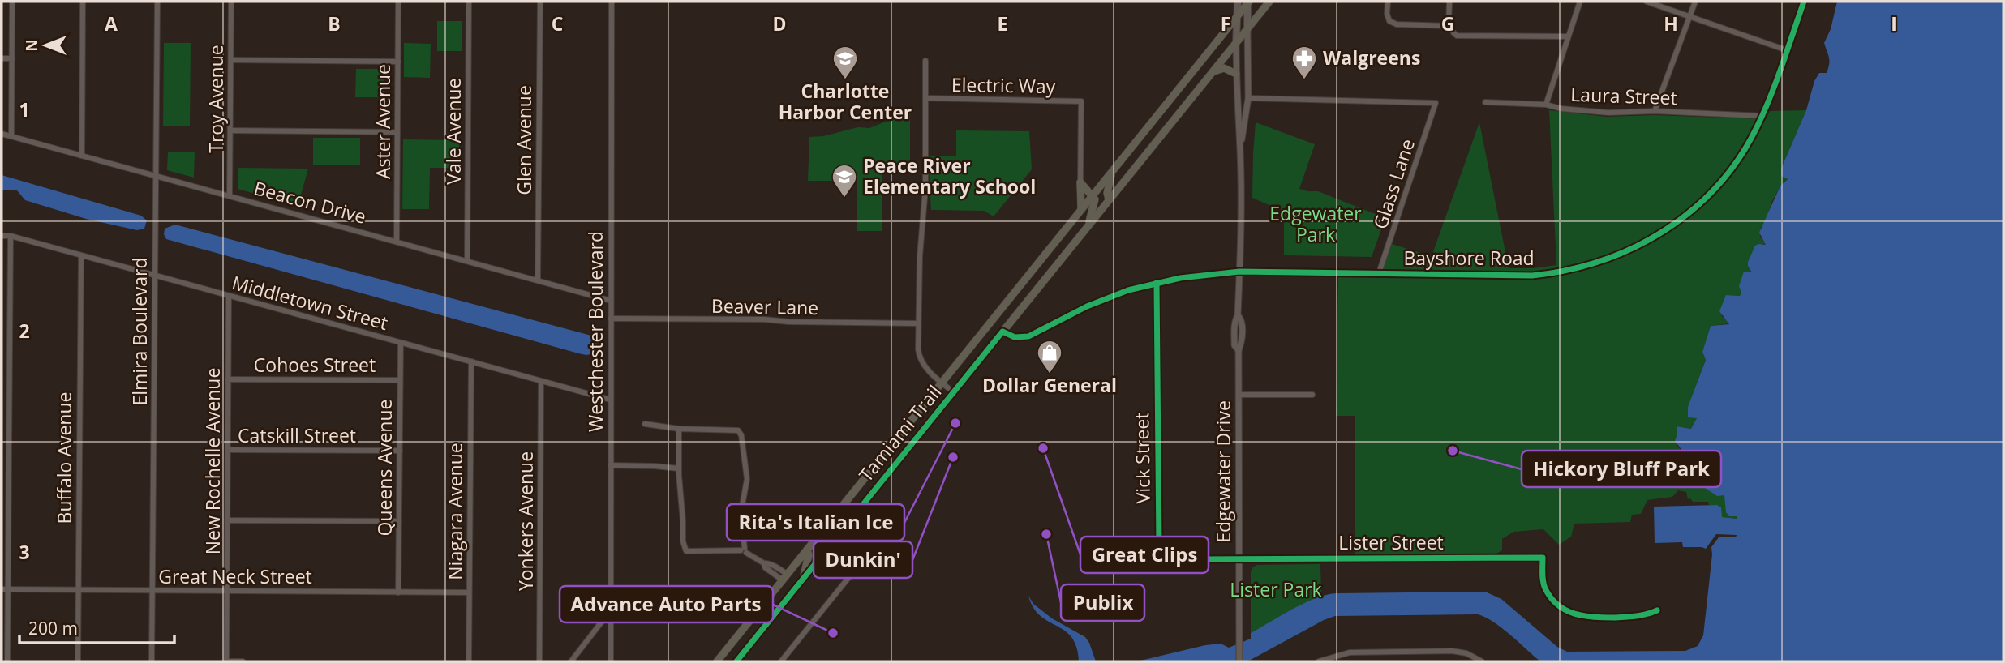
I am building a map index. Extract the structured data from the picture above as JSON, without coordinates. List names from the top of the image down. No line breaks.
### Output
{"streets":{"main road":["Tamiami Trail"],"street":["Electric Way","Laura Street","Troy Avenue","Aster Avenue","Vale Avenue","Glen Avenue","Glass Lane","Beacon Drive","Bayshore Road","Middletown Street","Beaver Lane","Elmira Boulevard","Westchester Boulevard","Cohoes Street","Catskill Street","Buffalo Avenue","Vick Street","New Rochelle Avenue","Queens Avenue","Edgewater Drive","Niagara Avenue","Yonkers Avenue","Lister Street","Great Neck Street"]},"crossings":[["Laura Street","Bayshore Road"],["Troy Avenue","Beacon Drive"],["Aster Avenue","Beacon Drive"],["Vale Avenue","Beacon Drive"],["Glen Avenue","Beacon Drive"],["Glass Lane","Bayshore Road"],["Glass Lane","Edgewater Drive"],["Beacon Drive","Elmira Boulevard"],["Beacon Drive","Westchester Boulevard"],["Bayshore Road","Tamiami Trail"],["Bayshore Road","Vick Street"],["Bayshore Road","Edgewater Drive"],["Middletown Street","Elmira Boulevard"],["Middletown Street","Westchester Boulevard"],["Middletown Street","Buffalo Avenue"],["Middletown Street","New Rochelle Avenue"],["Middletown Street","Queens Avenue"],["Middletown Street","Niagara Avenue"],["Middletown Street","Yonkers Avenue"],["Beaver Lane","Westchester Boulevard"],["Elmira Boulevard","Great Neck Street"],["Cohoes Street","New Rochelle Avenue"],["Cohoes Street","Queens Avenue"],["Tamiami Trail","Edgewater Drive"],["Catskill Street","New Rochelle Avenue"],["Catskill Street","Queens Avenue"],["Buffalo Avenue","Great Neck Street"],["Vick Street","Edgewater Drive"],["Vick Street","Lister Street"],["New Rochelle Avenue","Great Neck Street"],["Queens Avenue","Great Neck Street"],["Edgewater Drive","Lister Street"],["Niagara Avenue","Great Neck Street"]],"parks":["Edgewater Park","Lister Park"],"places":{"school or university":["Charlotte Harbor Center","Peace River Elementary School"],"pharmacy":["Walgreens"],"shop":["Dollar General"],"other":["Rita's Italian Ice","Great Clips","Hickory Bluff Park","Dunkin'","Publix","Advance Auto Parts"]},"scale_bar":"200 m","north":"left","grid":{"columns":["A","B","C","D","E","F","G","H","I"],"rows":["1","2","3"]}}
